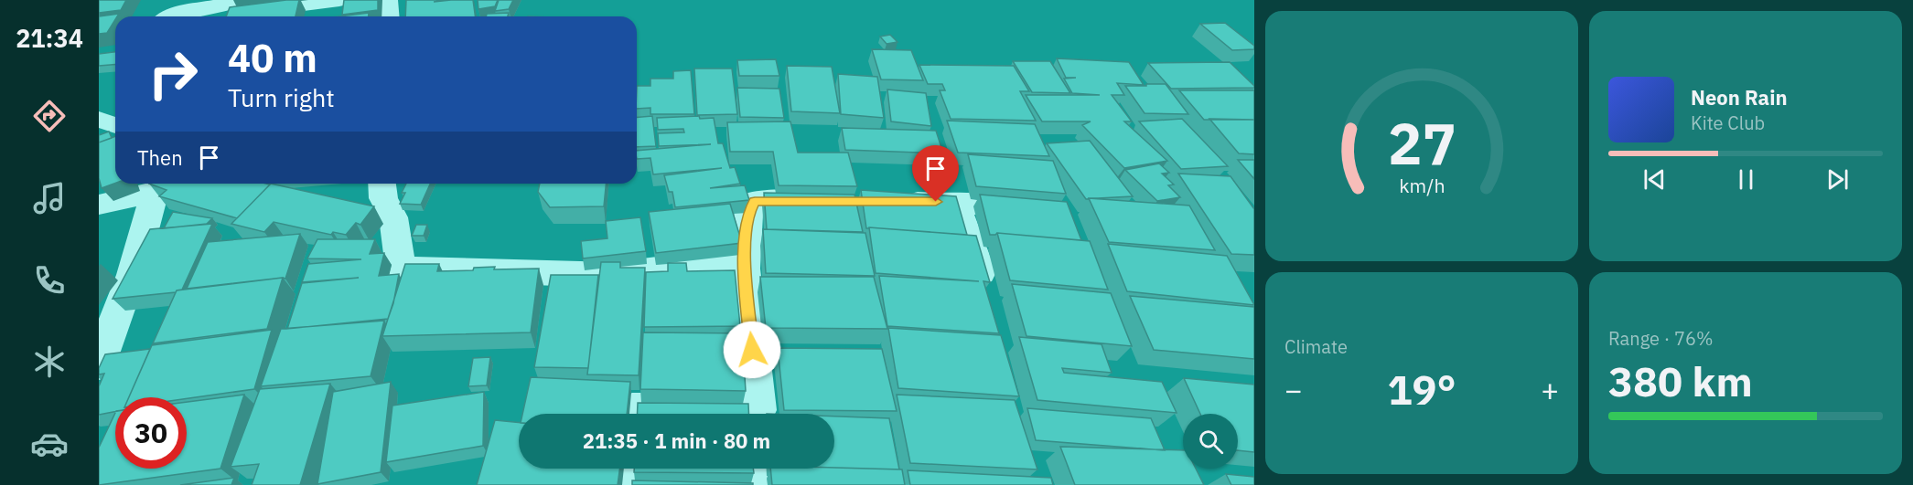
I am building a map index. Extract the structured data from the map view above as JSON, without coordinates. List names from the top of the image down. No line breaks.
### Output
{"page":{"tabs":"21:34","turn":["40 m","Turn right"],"song":["Neon Rain","Kite Club"],"then":"Then","tile":["Climate",["Range · 76%","380 km"]],"heat":["−","19°","+"],"limit":"30","trip":"21:35 · 1 min · 80 m","gauge":["27","km/h"]}}
